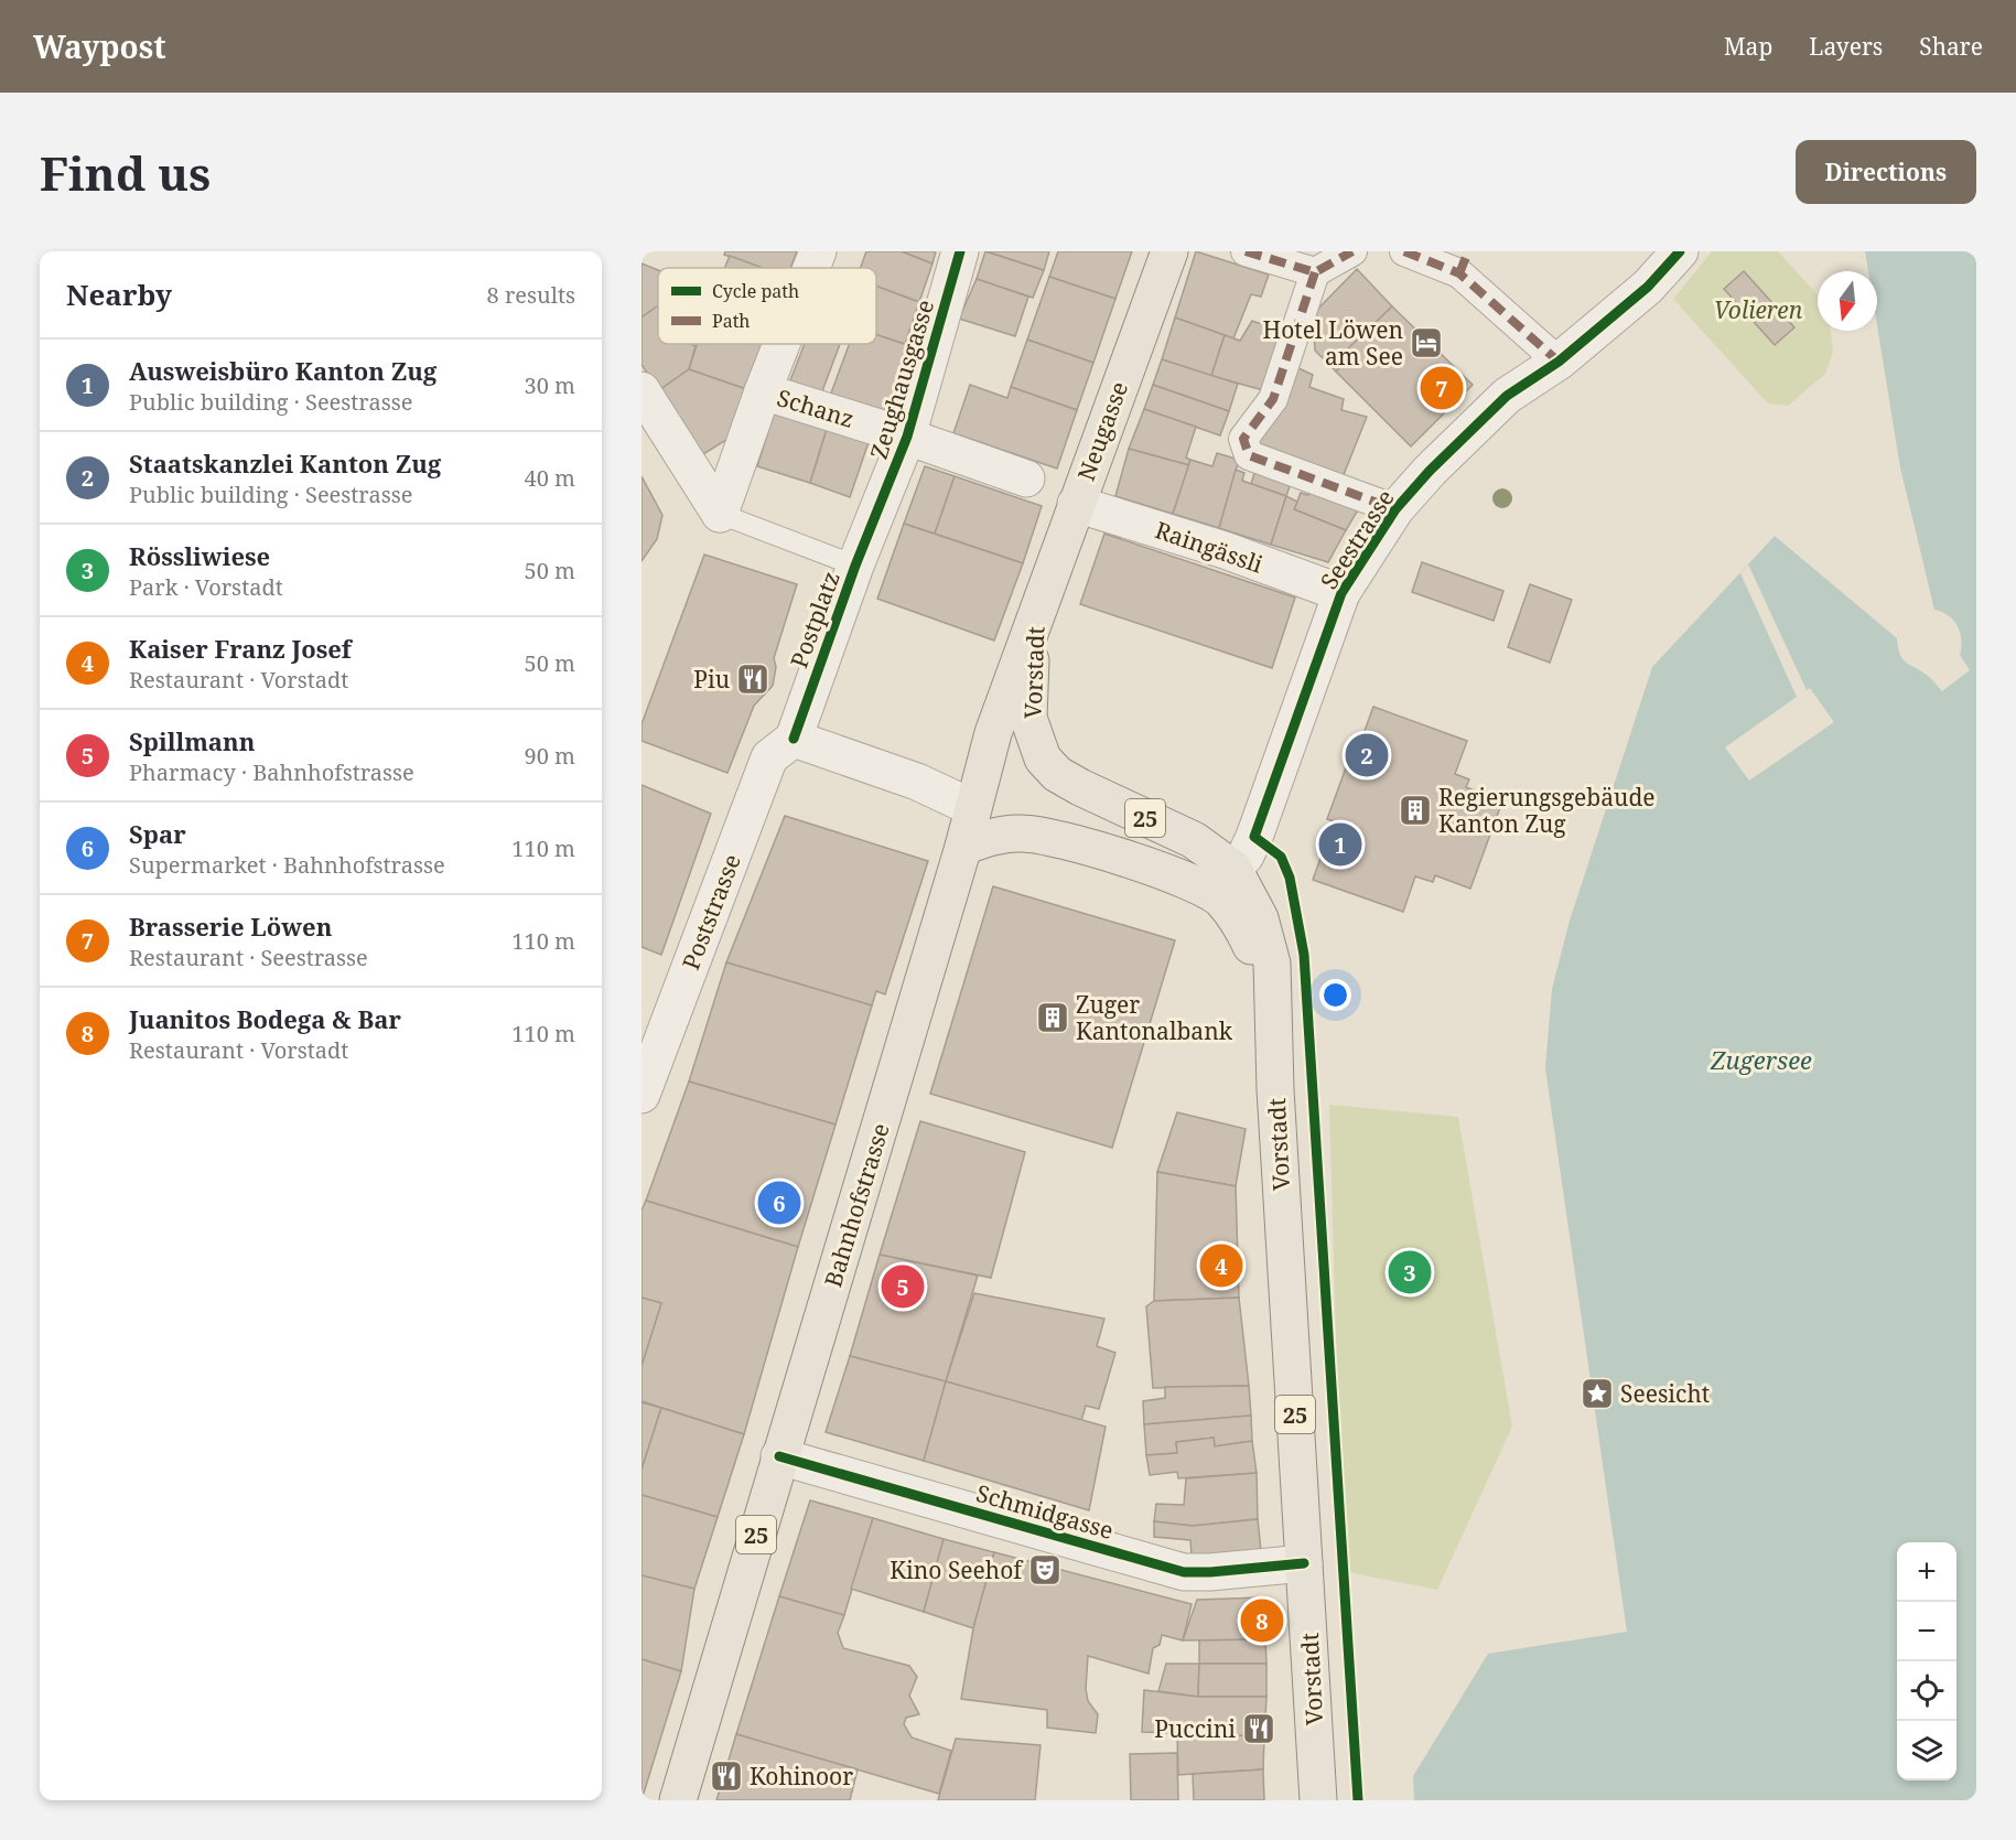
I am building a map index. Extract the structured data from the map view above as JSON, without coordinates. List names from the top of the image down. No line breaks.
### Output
{"streets":{"main road":["Neugasse","Vorstadt","25","Bahnhofstrasse"],"street":["Zeughausgasse","Schanz","Seestrasse","Raingässli","Postplatz","Poststrasse","Schmidgasse"]},"crossings":[["Zeughausgasse","Schanz"],["Zeughausgasse","Postplatz"],["Neugasse","Raingässli"],["Neugasse","Vorstadt"],["Neugasse","Bahnhofstrasse"],["Seestrasse","Raingässli"],["Seestrasse","Vorstadt"],["Postplatz","Poststrasse"],["Vorstadt","Bahnhofstrasse"],["Vorstadt","Schmidgasse"],["Bahnhofstrasse","Schmidgasse"]],"water":["Zugersee"],"parks":["Volieren"],"places":{"hotel":["Hotel Löwen am See"],"restaurant":["Piu","Puccini","Kohinoor"],"building":["Regierungsgebäude Kanton Zug","Zuger Kantonalbank"],"place":["Seesicht"],"theatre":["Kino Seehof"]},"legend":["Cycle path","Path"],"north":"bottom","page":{"header":"Waypost","nav":["Map","Layers","Share"],"buttons":"Directions","title":"Find us","heading":["Nearby","8 results"],"list":[{"mark":"1","name":"Ausweisbüro Kanton Zug","note":"Public building · Seestrasse","value":"30 m"},{"mark":"2","name":"Staatskanzlei Kanton Zug","note":"Public building · Seestrasse","value":"40 m"},{"mark":"3","name":"Rössliwiese","note":"Park · Vorstadt","value":"50 m"},{"mark":"4","name":"Kaiser Franz Josef","note":"Restaurant · Vorstadt","value":"50 m"},{"mark":"5","name":"Spillmann","note":"Pharmacy · Bahnhofstrasse","value":"90 m"},{"mark":"6","name":"Spar","note":"Supermarket · Bahnhofstrasse","value":"110 m"},{"mark":"7","name":"Brasserie Löwen","note":"Restaurant · Seestrasse","value":"110 m"},{"mark":"8","name":"Juanitos Bodega & Bar","note":"Restaurant · Vorstadt","value":"110 m"}],"pins":["7","2","1","6","4","3","5","8"],"map_buttons":["+","−"]}}
